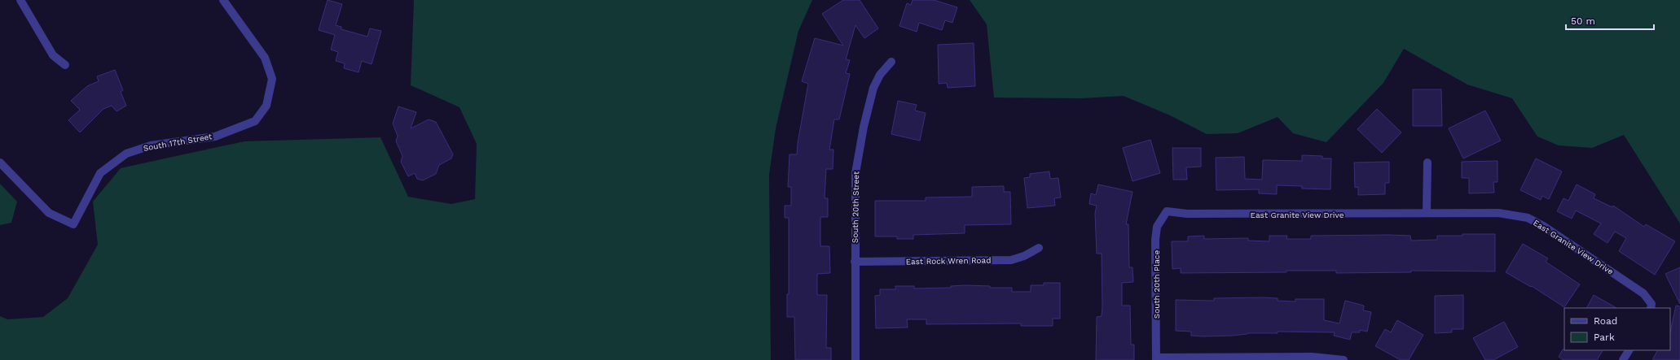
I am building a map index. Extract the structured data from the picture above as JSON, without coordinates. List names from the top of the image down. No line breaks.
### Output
{"streets":{"street":["South 17th Street","South 20th Street","East Granite View Drive","East Rock Wren Road","South 20th Place"]},"crossings":[["South 20th Street","East Rock Wren Road"],["East Granite View Drive","South 20th Place"]],"legend":["Road","Park"],"scale_bar":"50 m"}
